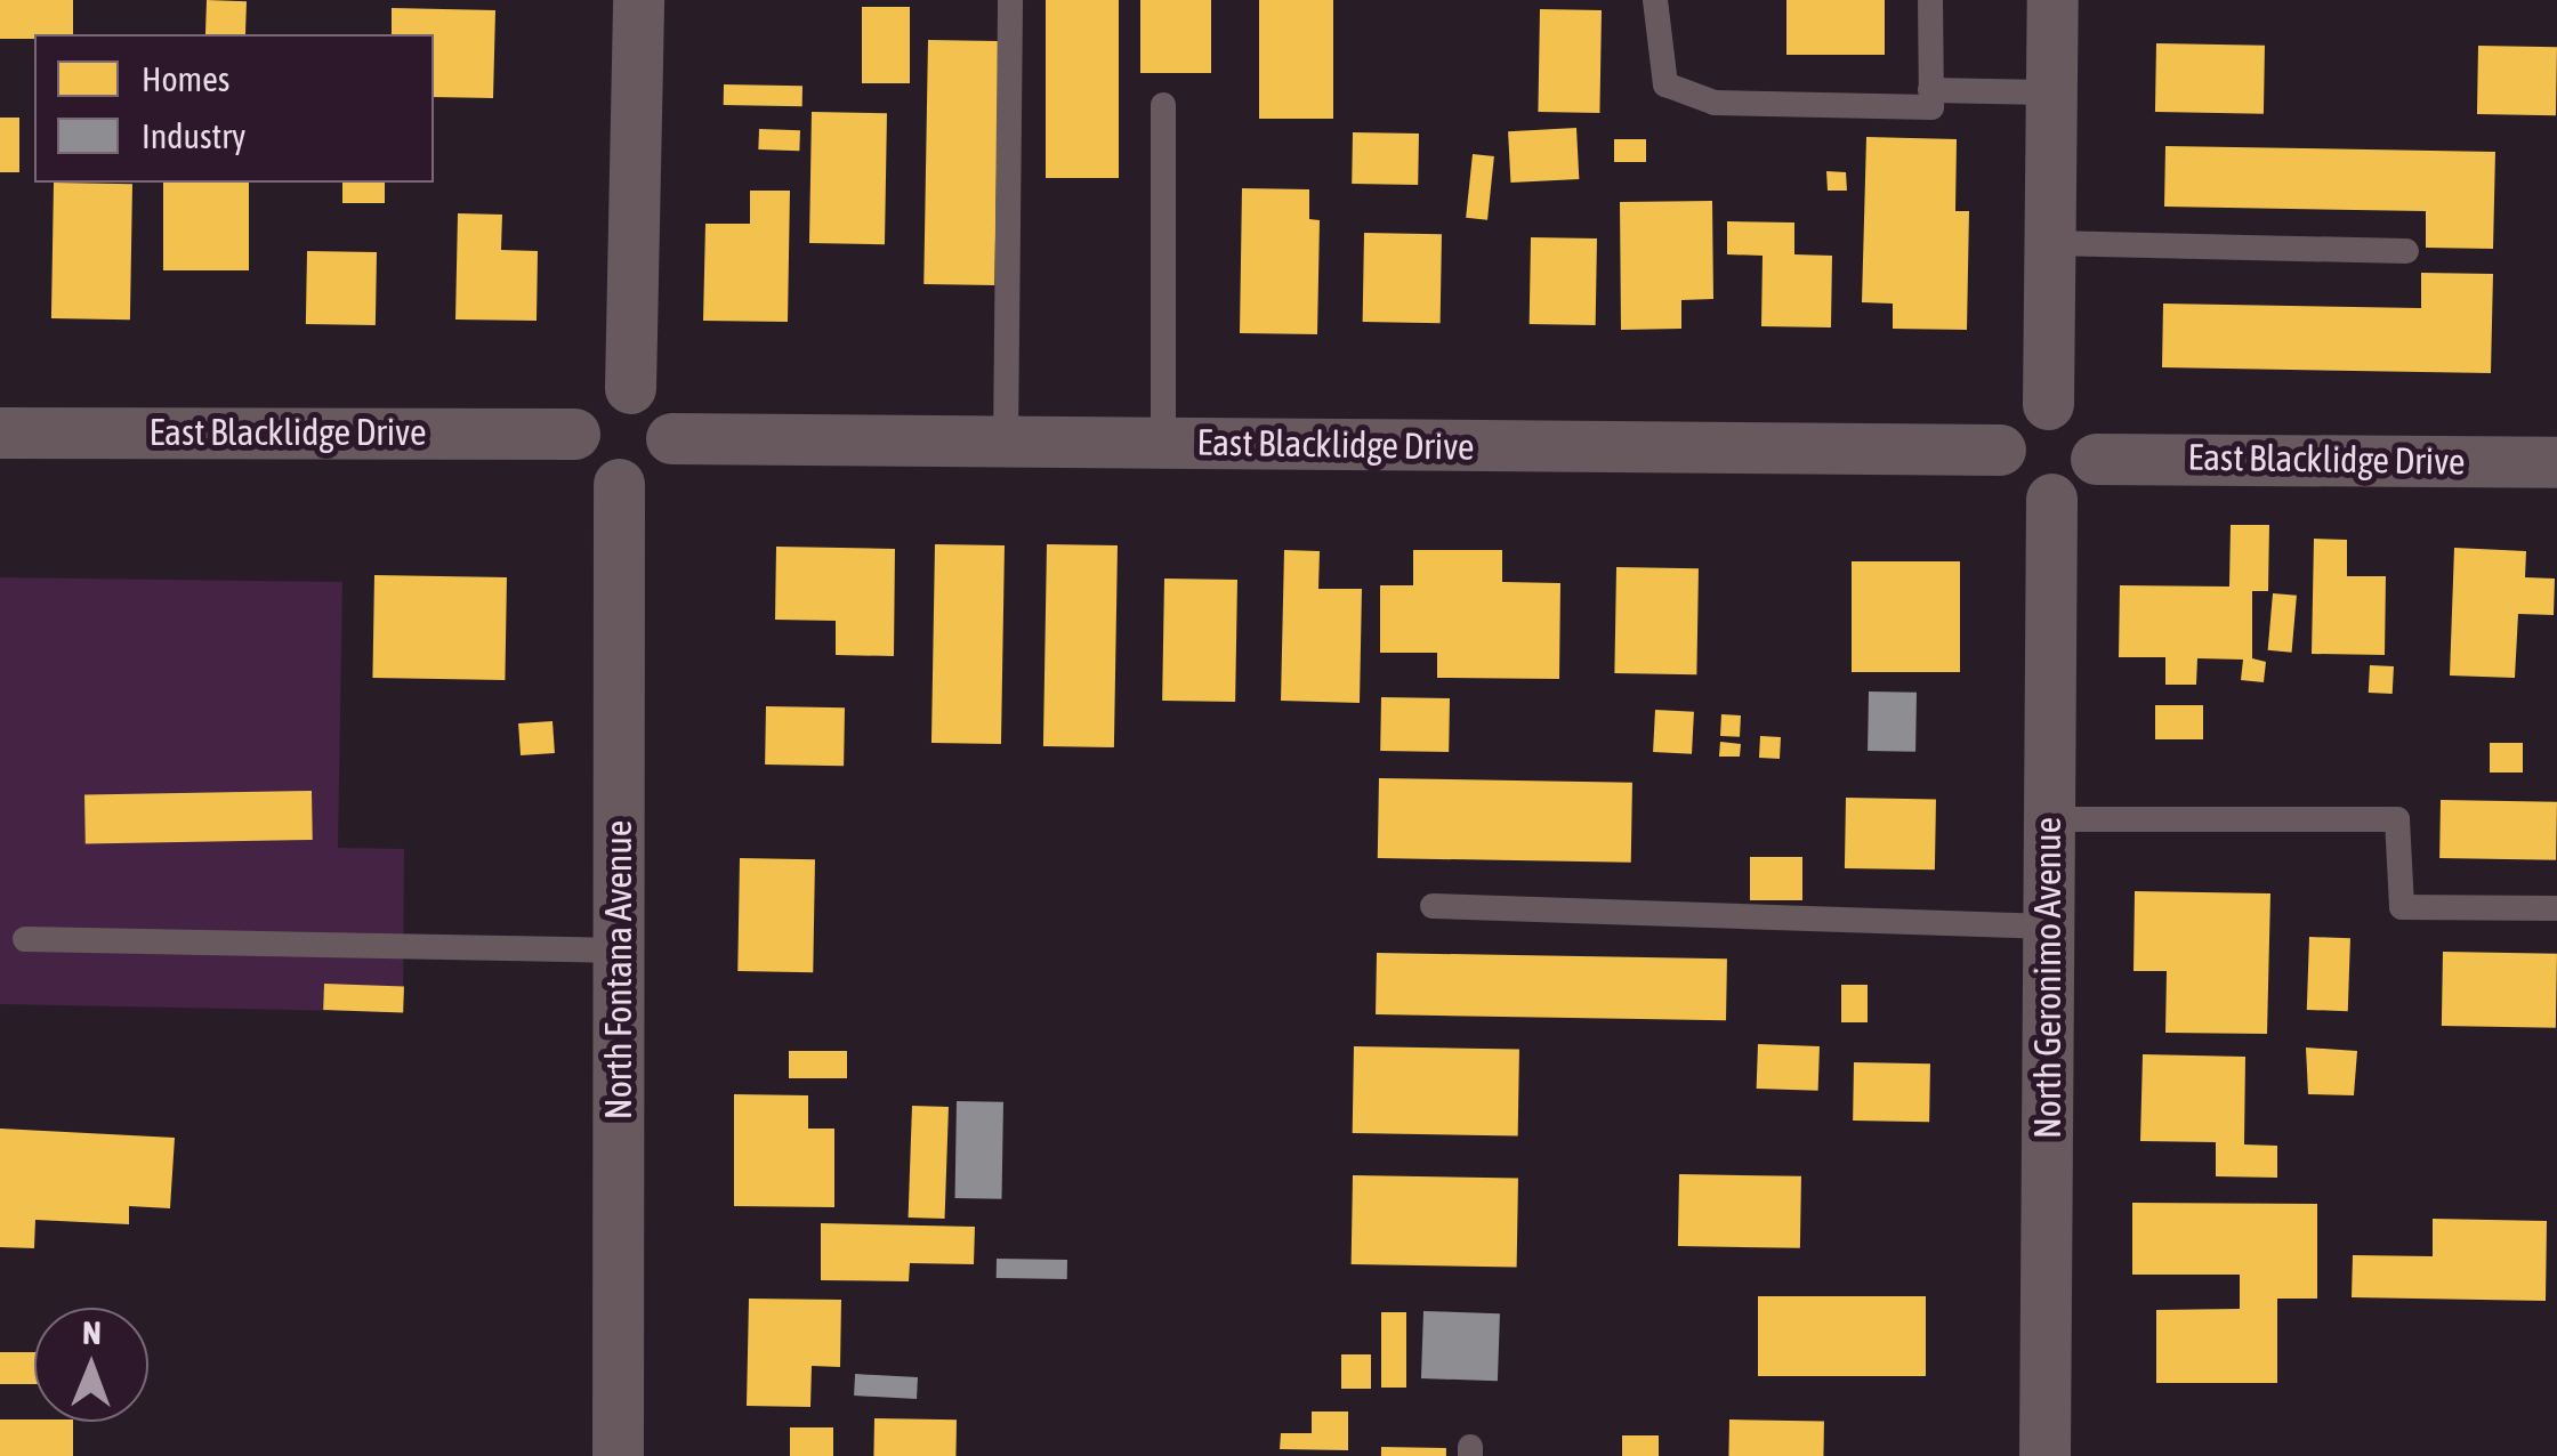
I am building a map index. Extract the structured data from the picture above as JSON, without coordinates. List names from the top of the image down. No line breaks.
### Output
{"streets":{"street":["East Blacklidge Drive","North Fontana Avenue","North Geronimo Avenue"]},"crossings":[["East Blacklidge Drive","North Fontana Avenue"],["East Blacklidge Drive","North Geronimo Avenue"]],"legend":["Homes","Industry"],"north":"top"}
